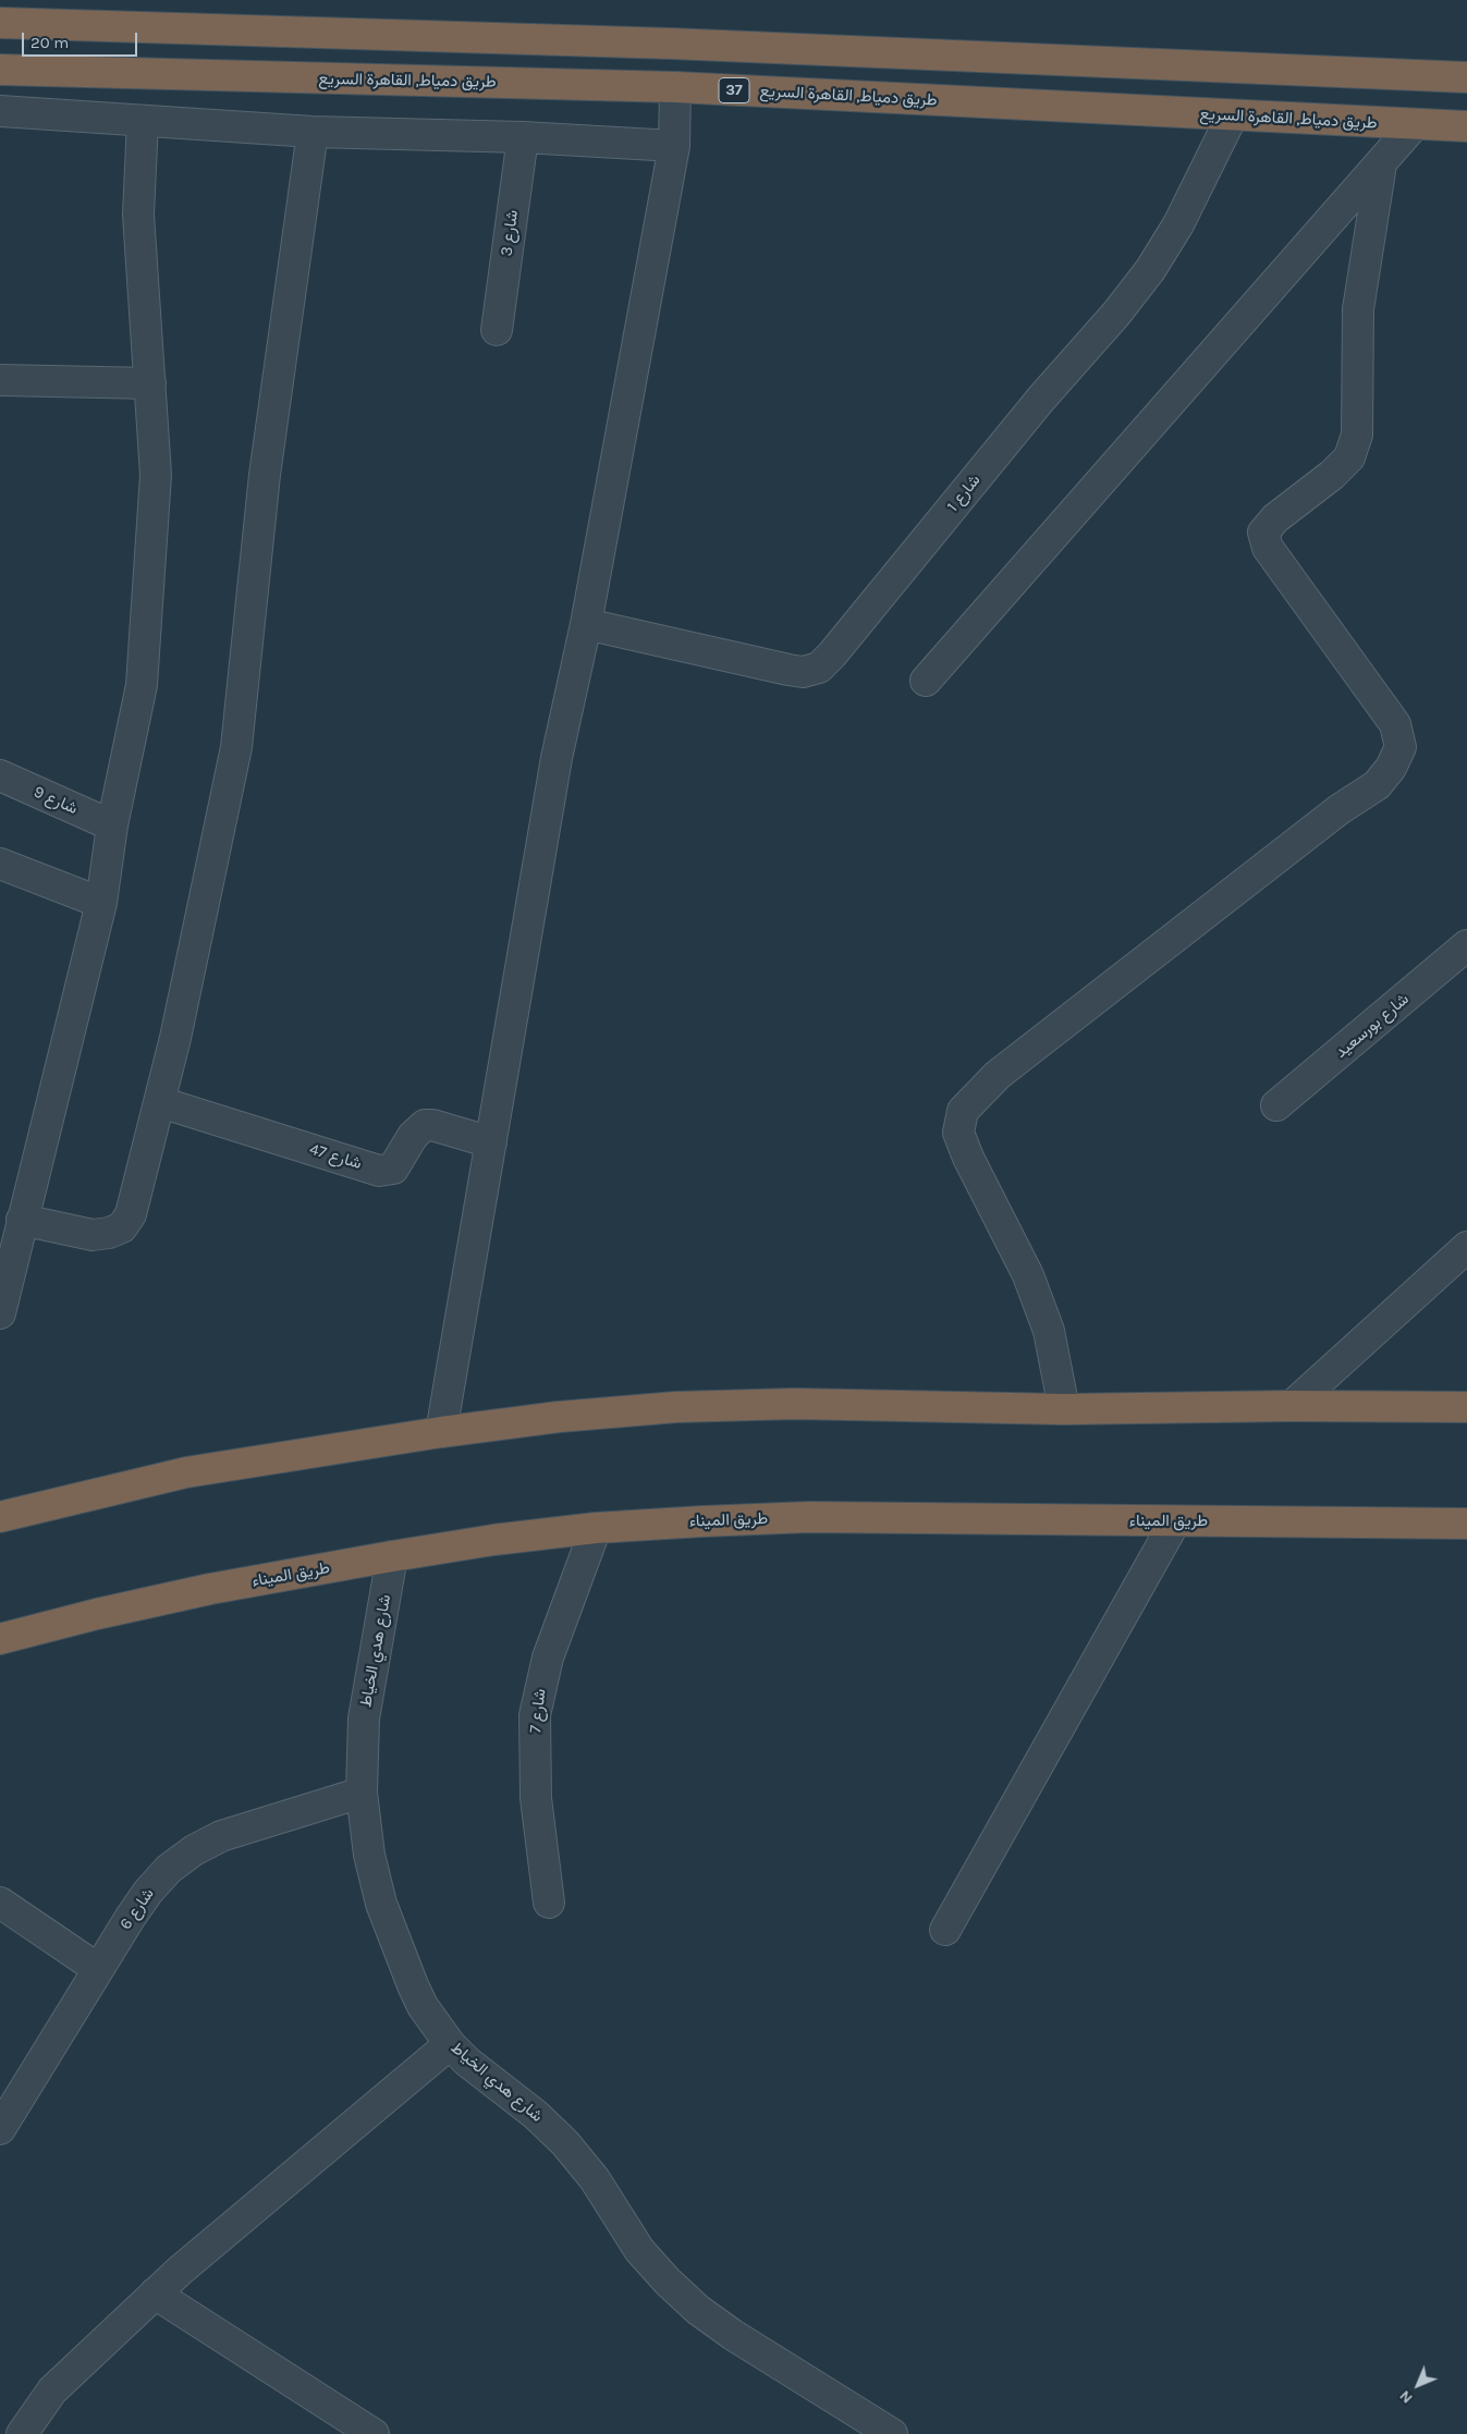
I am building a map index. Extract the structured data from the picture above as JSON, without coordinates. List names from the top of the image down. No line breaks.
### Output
{"streets":{"highway":["طريق دمياط, القاهرة السريع","37","طريق الميناء"],"street":["شارع 3","شارع 1","شارع 9","شارع بورسعيد","شارع 47","شارع هدي الخياط","شارع 7","شارع 6"]},"crossings":[["طريق دمياط, القاهرة السريع","شارع 1"],["طريق الميناء","شارع هدي الخياط"],["طريق الميناء","شارع 7"],["شارع هدي الخياط","شارع 6"]],"scale_bar":"20 m","north":"bottom left"}
